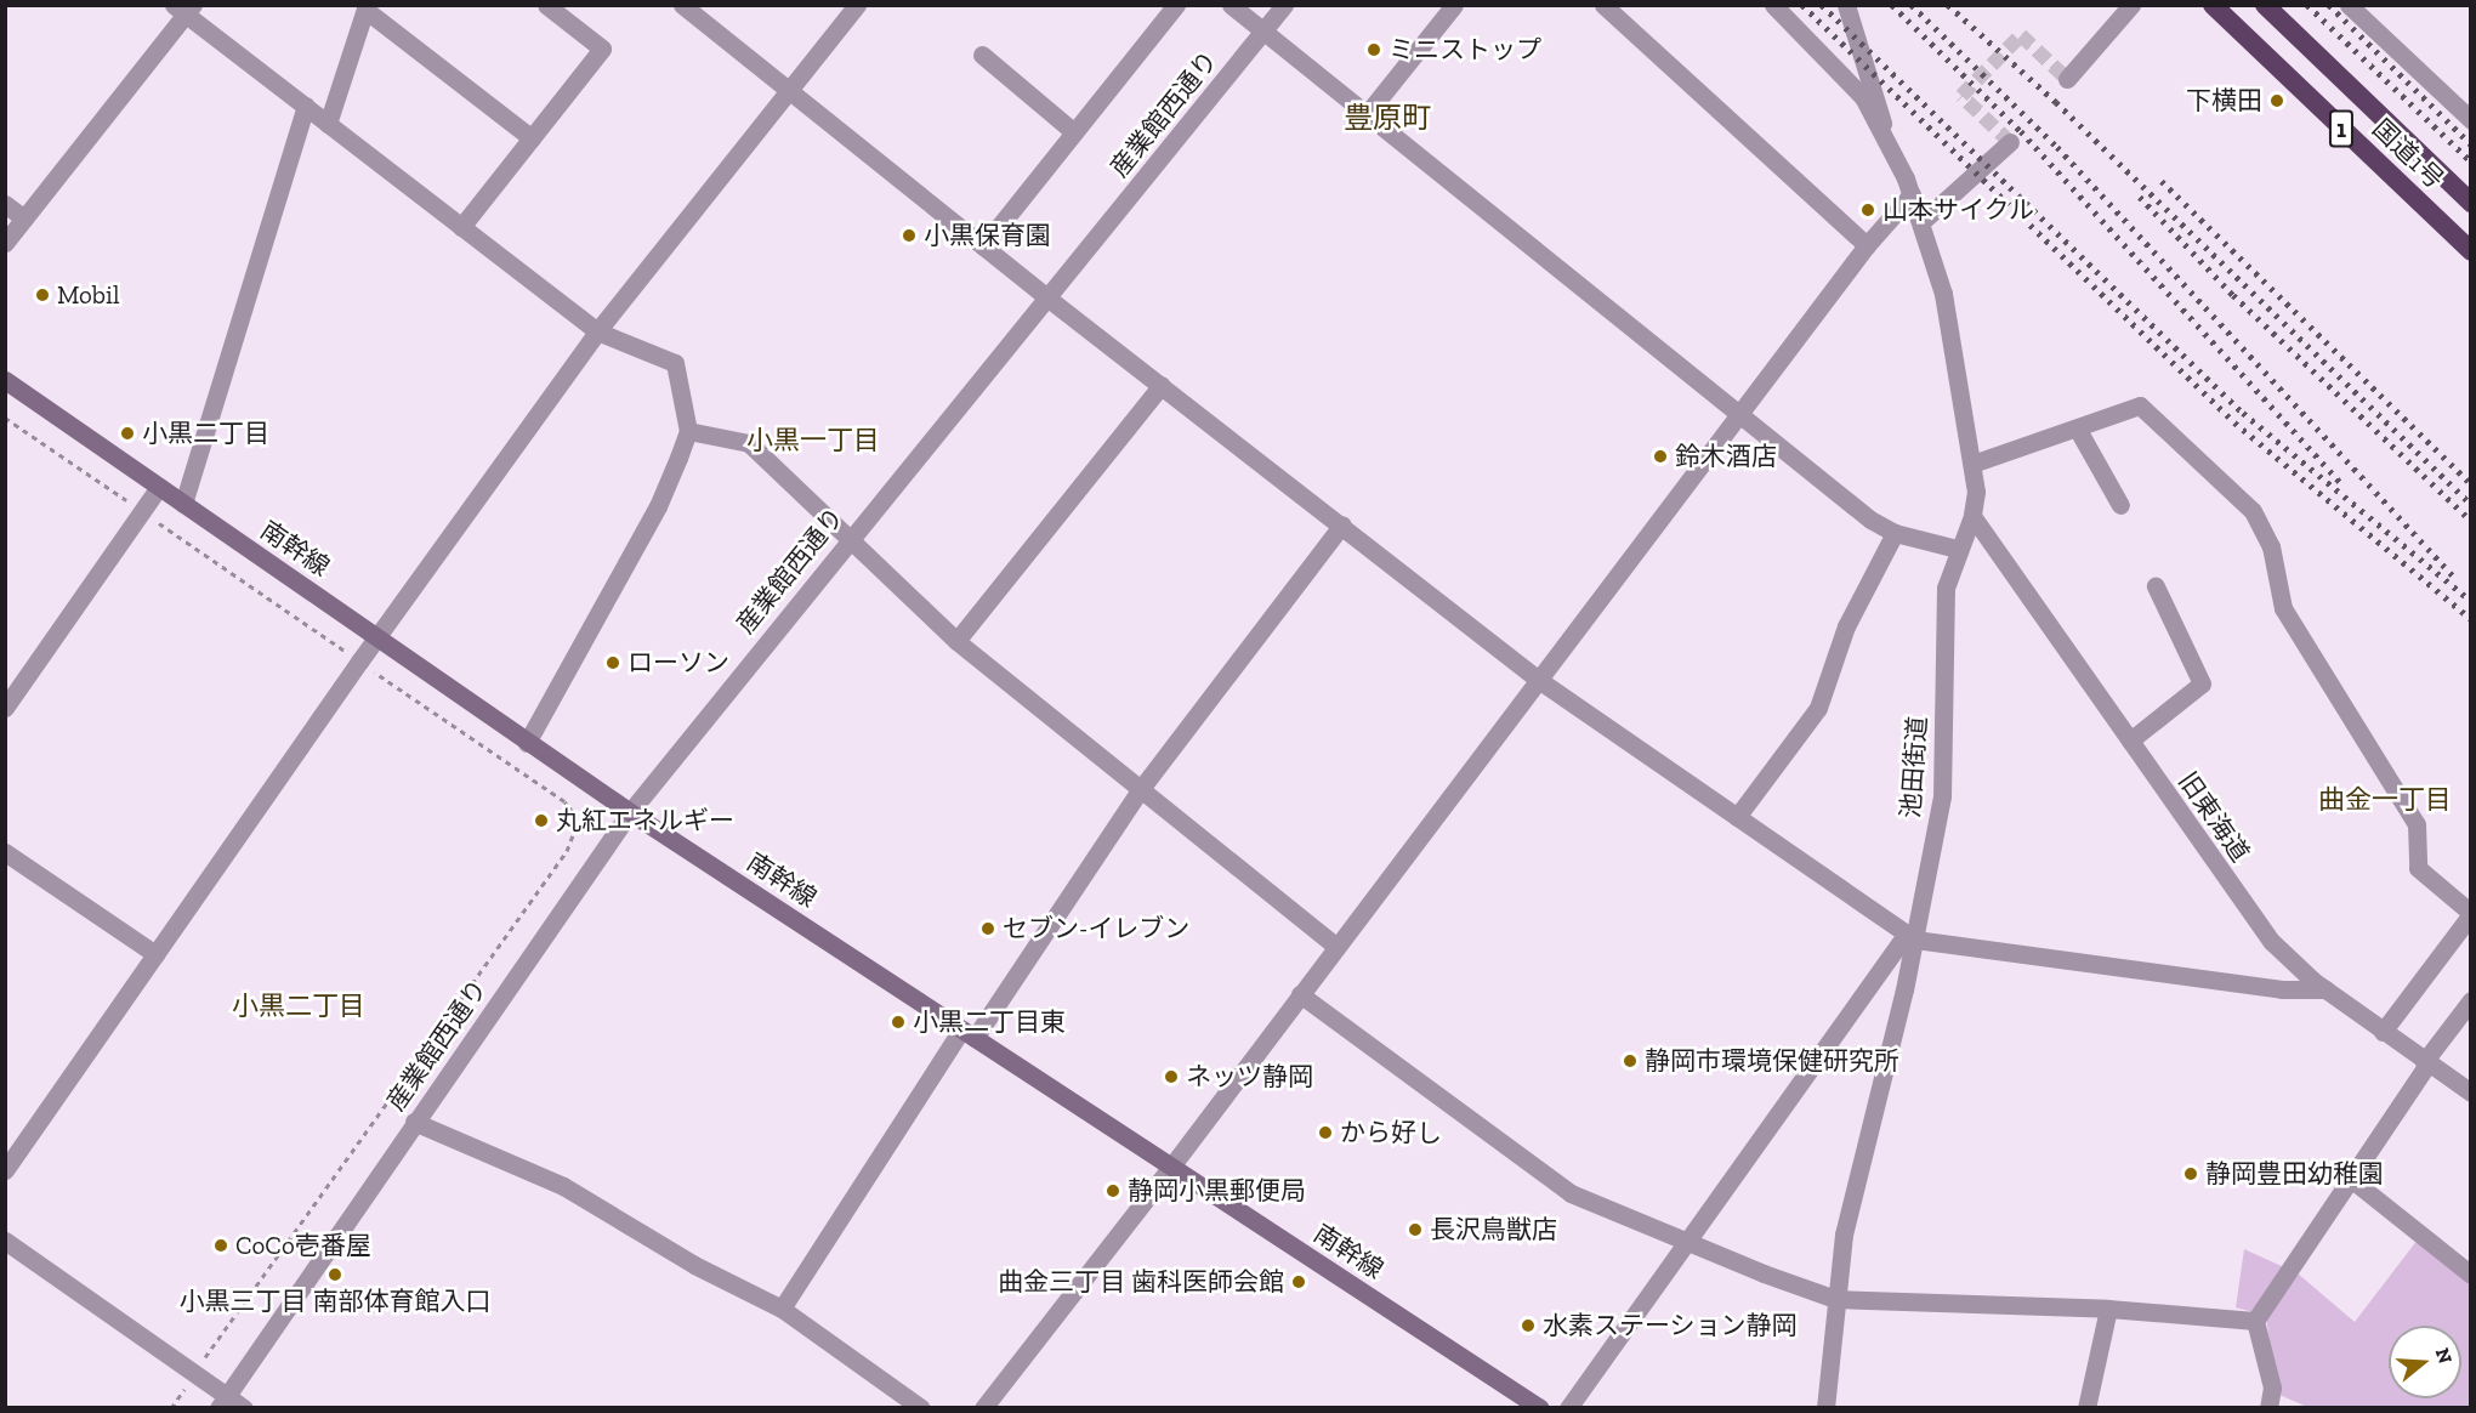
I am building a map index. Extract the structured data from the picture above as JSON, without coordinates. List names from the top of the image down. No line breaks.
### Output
{"streets":{"highway":["1","国道1号"],"main road":["南幹線"],"street":["産業館西通り","池田街道","旧東海道"]},"crossings":[["産業館西通り","南幹線"],["池田街道","旧東海道"]],"districts":["豊原町","小黒一丁目","曲金一丁目","小黒二丁目"],"places":["ミニストップ","下横田","山本サイクル","小黒保育園","Mobil","小黒二丁目","鈴木酒店","ローソン","丸紅エネルギー","セブン-イレブン","小黒二丁目東","静岡市環境保健研究所","ネッツ静岡","から好し","静岡豊田幼稚園","静岡小黒郵便局","長沢鳥獣店","CoCo壱番屋","小黒三丁目 南部体育館入口","曲金三丁目 歯科医師会館","水素ステーション静岡"],"north":"right"}
